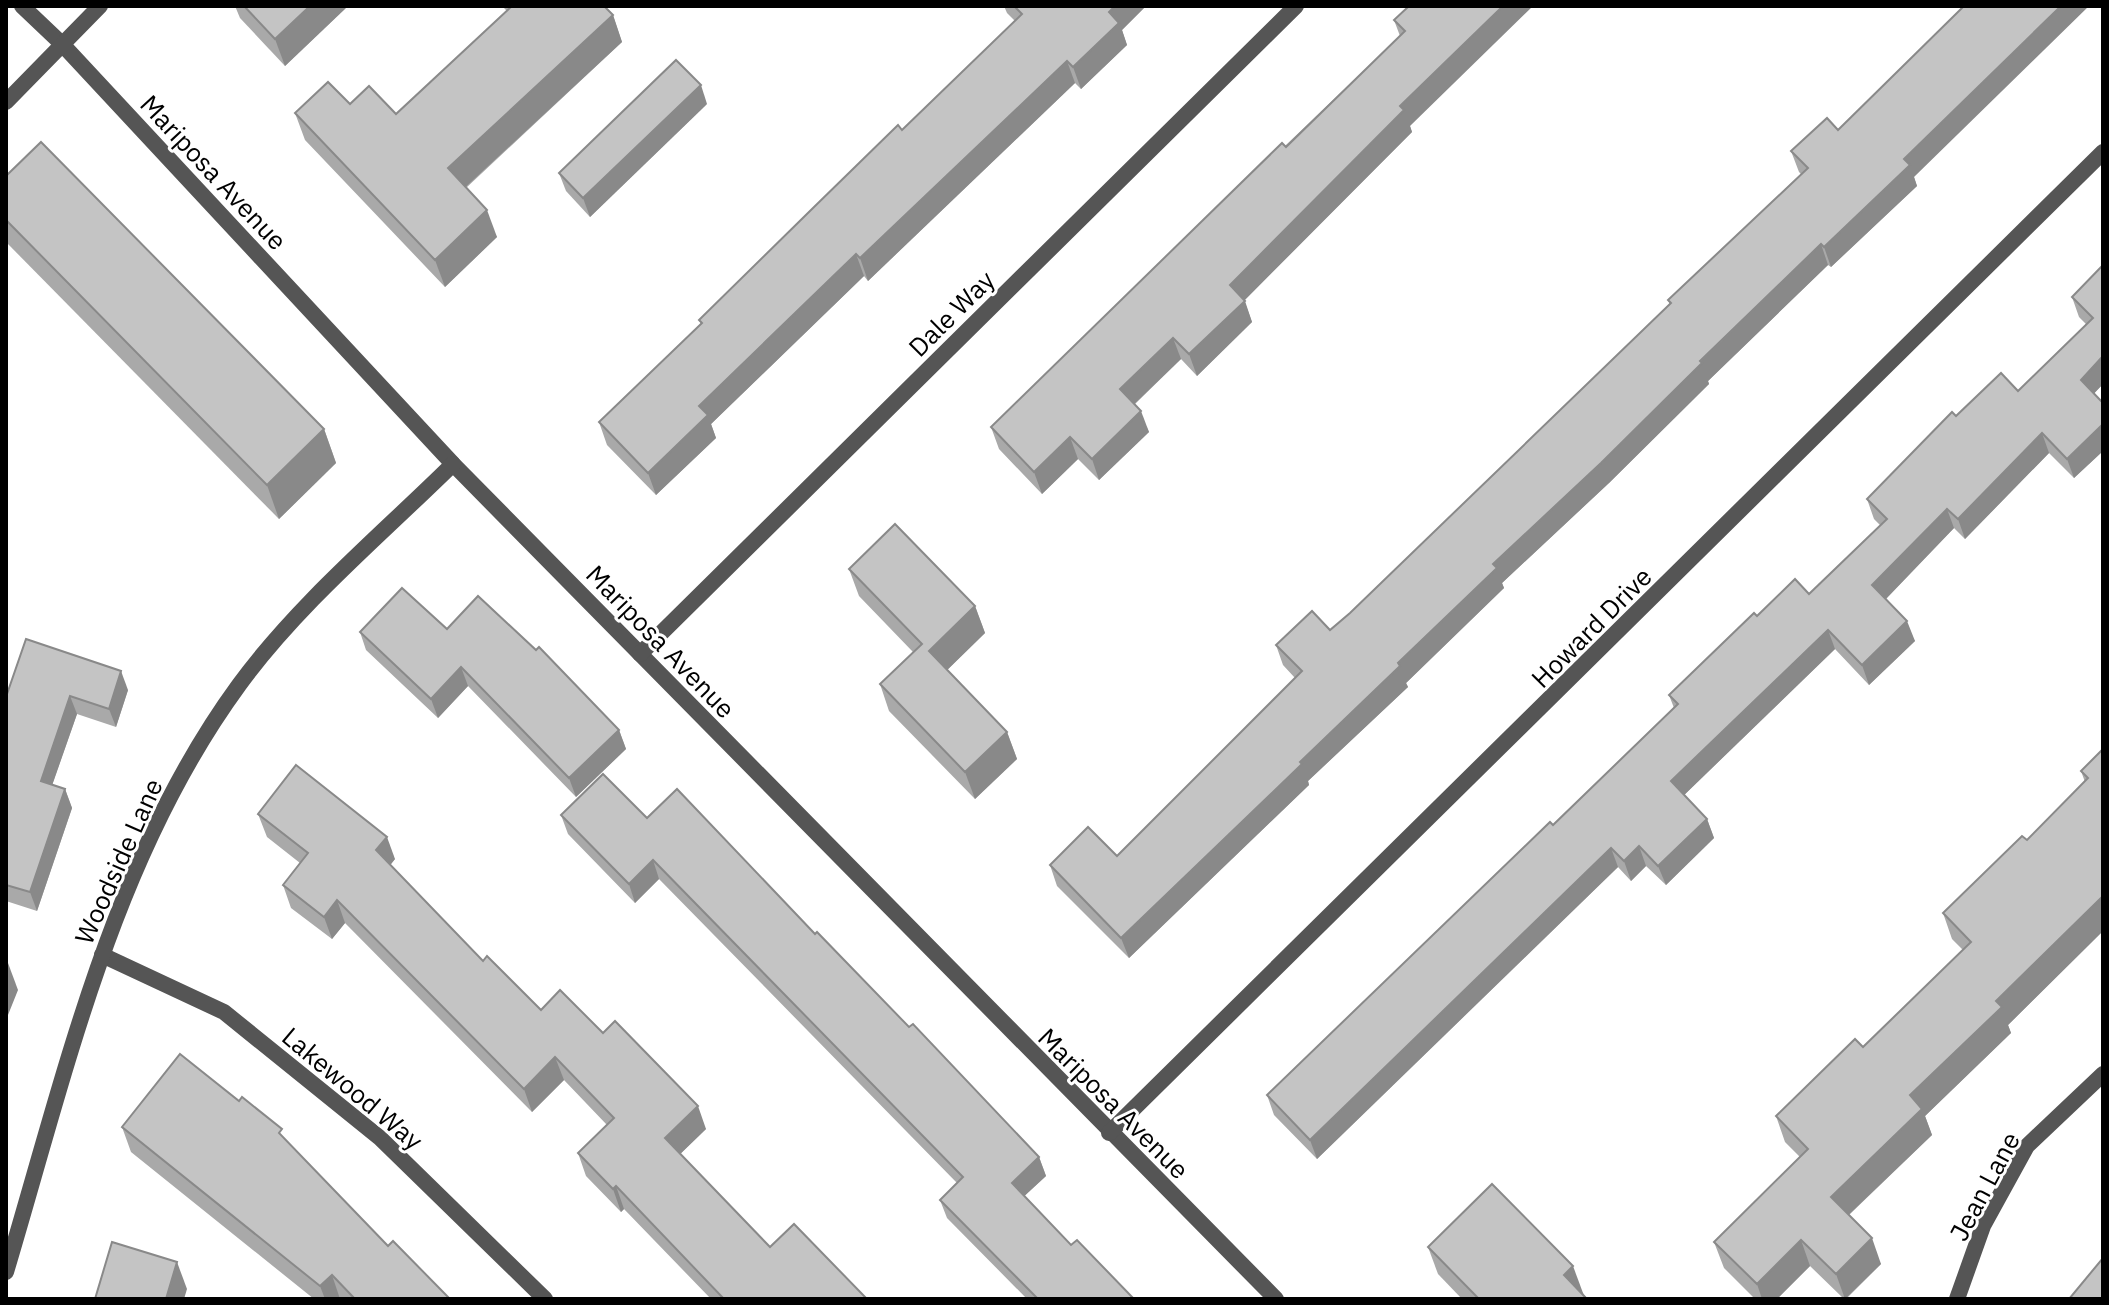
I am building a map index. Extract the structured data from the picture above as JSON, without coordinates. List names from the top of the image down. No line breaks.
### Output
{"streets":{"street":["Mariposa Avenue","Dale Way","Howard Drive","Woodside Lane","Lakewood Way","Jean Lane"]},"crossings":[["Mariposa Avenue","Dale Way"],["Mariposa Avenue","Howard Drive"],["Mariposa Avenue","Woodside Lane"],["Woodside Lane","Lakewood Way"]]}
